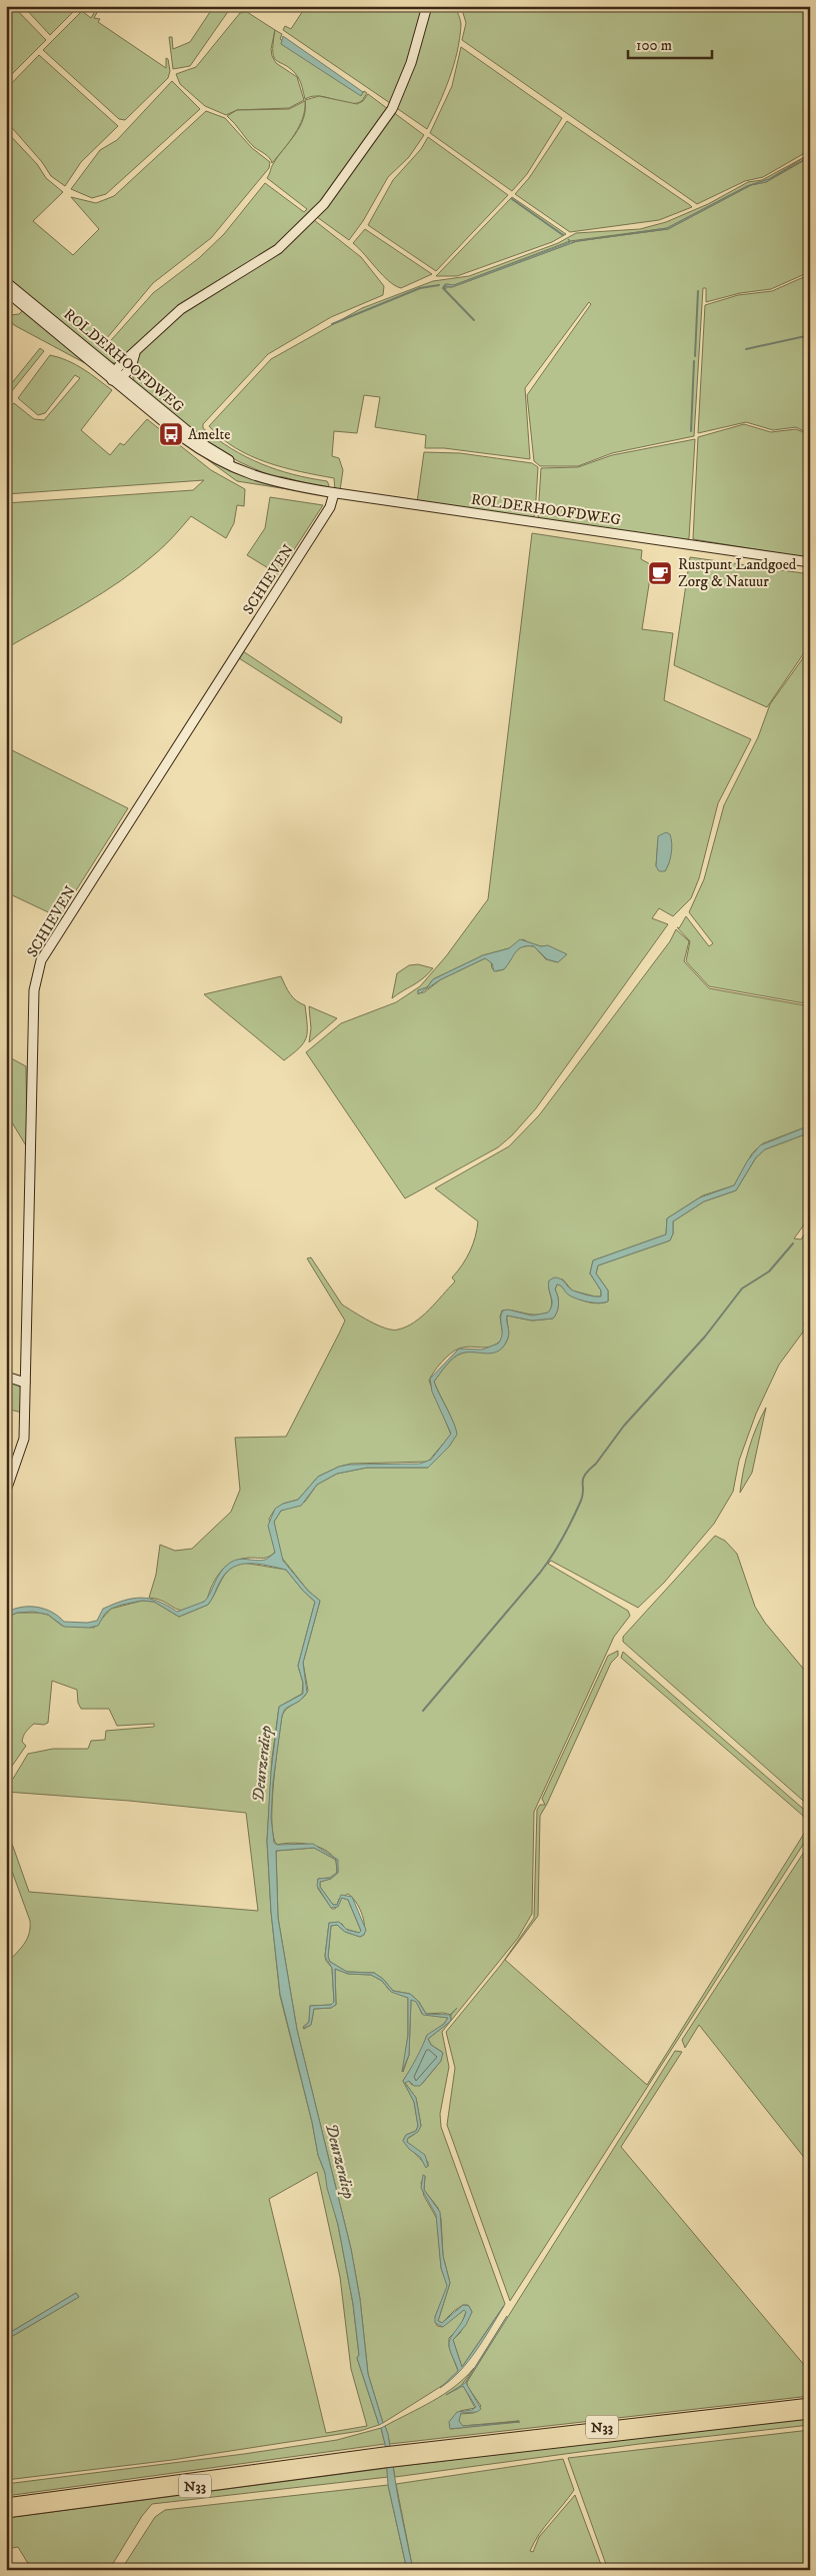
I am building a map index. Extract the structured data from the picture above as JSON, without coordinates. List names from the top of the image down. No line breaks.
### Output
{"streets":{"highway":["N33"],"main road":["ROLDERHOOFDWEG","SCHIEVEN"]},"crossings":[["ROLDERHOOFDWEG","SCHIEVEN"]],"water":["Deurzerdiep"],"places":{"bus stop":["Amelte"],"cafe":["Rustpunt Landgoed Zorg & Natuur"]},"scale_bar":"100 m"}
